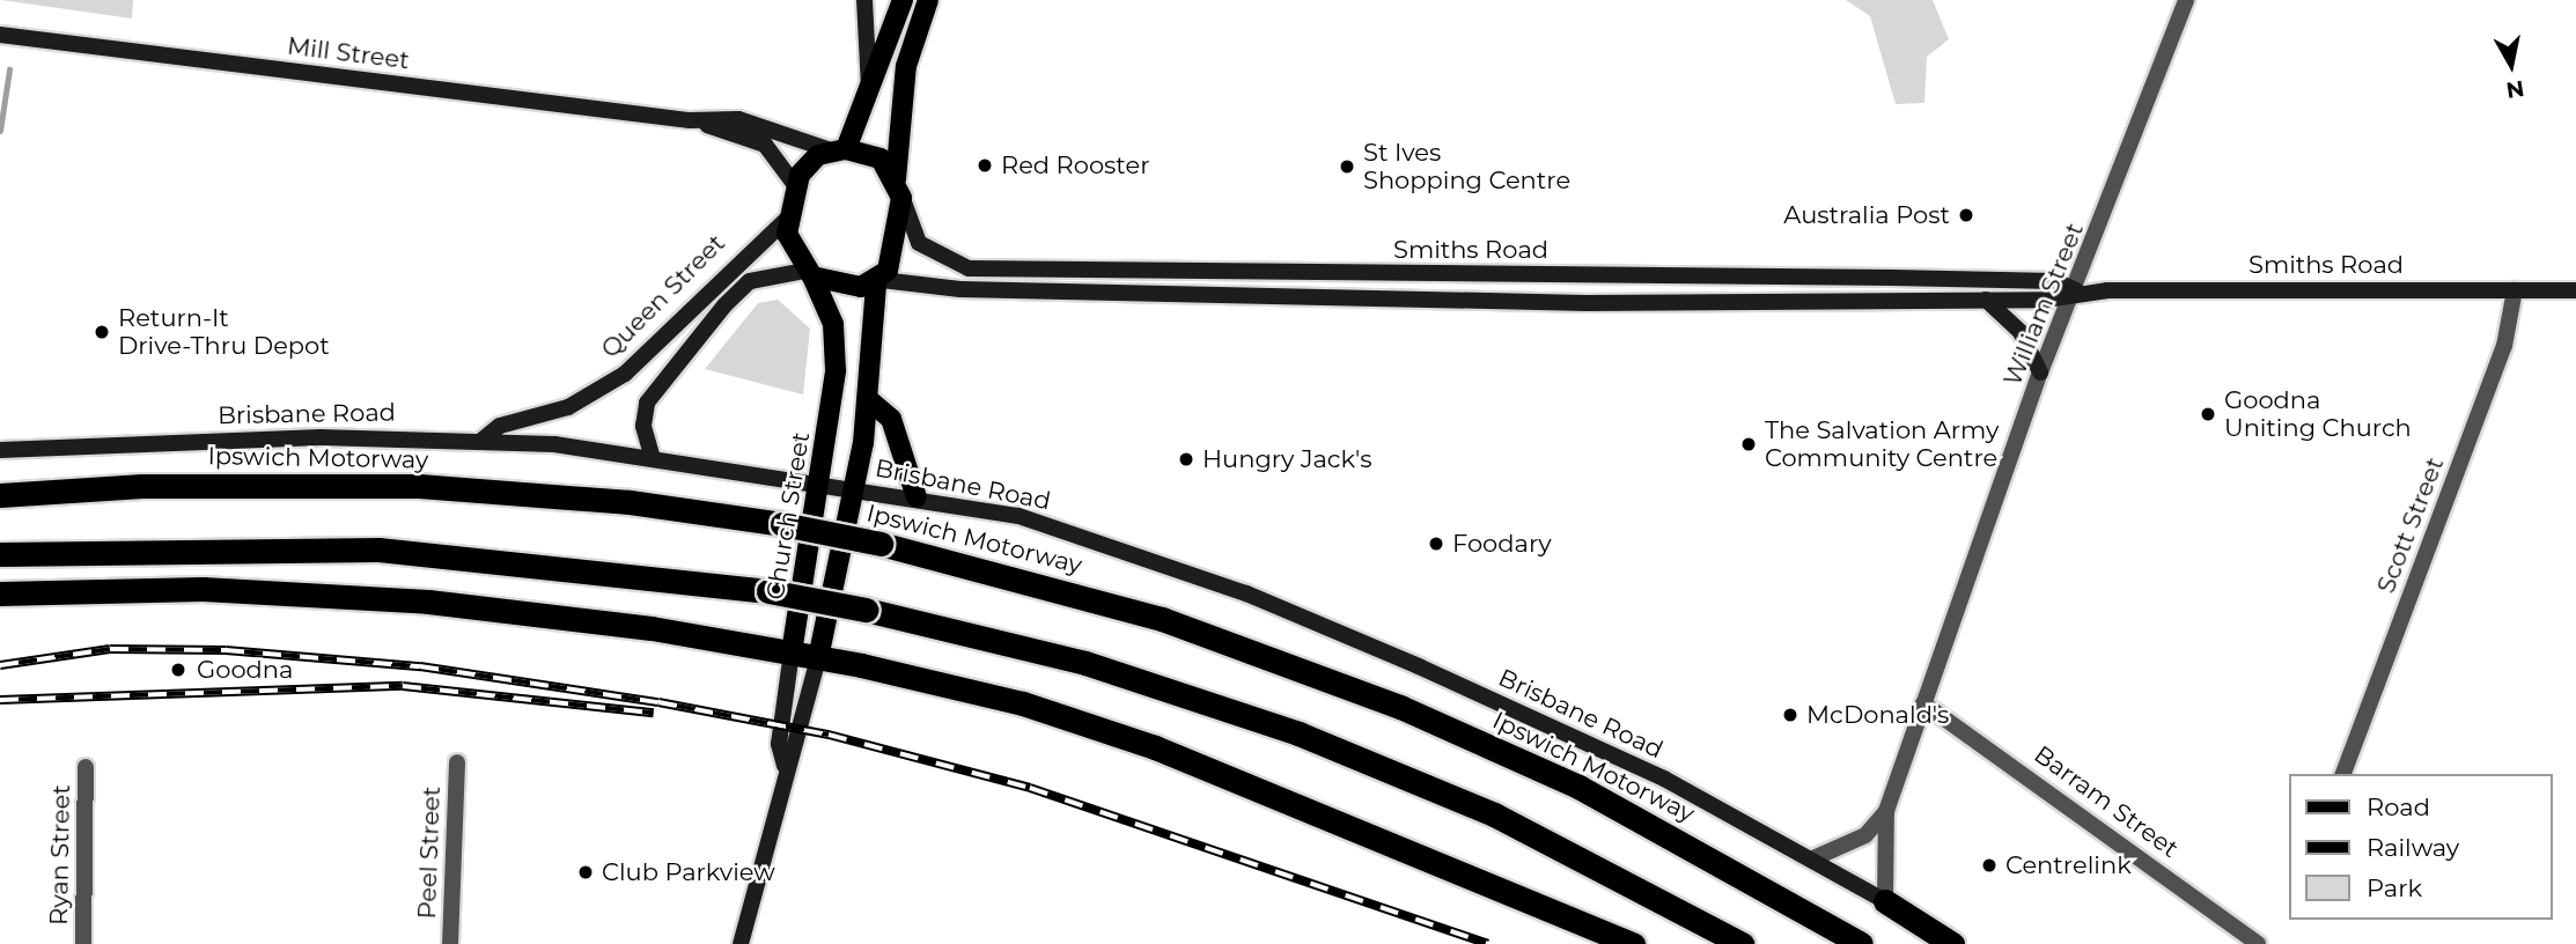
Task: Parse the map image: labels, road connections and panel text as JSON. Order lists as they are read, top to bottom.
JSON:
{
  "streets": {
    "highway": ["Ipswich Motorway"],
    "main road": ["Church Street"],
    "street": [
      "Mill Street",
      "Smiths Road",
      "Queen Street",
      "William Street",
      "Brisbane Road",
      "Scott Street",
      "Barram Street",
      "Peel Street",
      "Ryan Street"
    ]
  },
  "crossings": [
    ["Mill Street", "Smiths Road"],
    ["Mill Street", "Queen Street"],
    ["Mill Street", "Church Street"],
    ["Smiths Road", "Queen Street"],
    ["Smiths Road", "William Street"],
    ["Smiths Road", "Church Street"],
    ["Smiths Road", "Scott Street"],
    ["Queen Street", "Brisbane Road"],
    ["Queen Street", "Church Street"],
    ["William Street", "Brisbane Road"],
    ["William Street", "Barram Street"],
    ["Brisbane Road", "Church Street"]
  ],
  "places": [
    "Red Rooster",
    "St Ives Shopping Centre",
    "Australia Post",
    "Return-It Drive-Thru Depot",
    "Goodna Uniting Church",
    "The Salvation Army Community Centre",
    "Hungry Jack's",
    "Foodary",
    "Goodna",
    "McDonald's",
    "Centrelink",
    "Club Parkview"
  ],
  "legend": ["Road", "Railway", "Park"],
  "north": "bottom"
}
